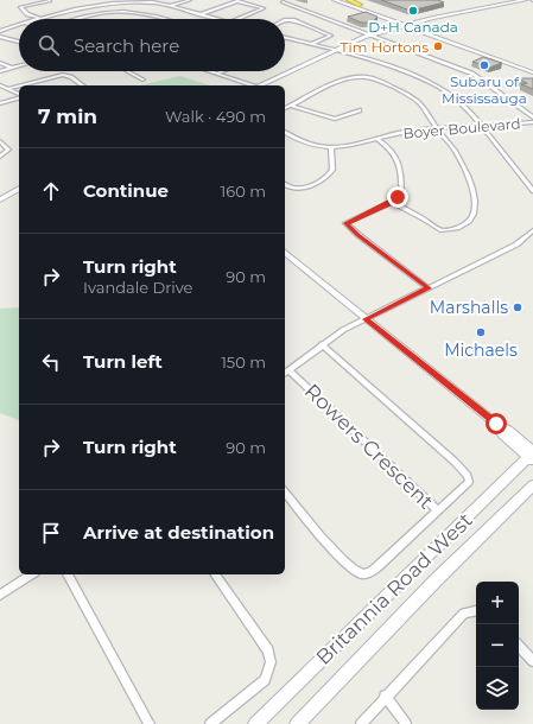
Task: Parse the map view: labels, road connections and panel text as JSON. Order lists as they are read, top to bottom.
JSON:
{
  "streets": {
    "main road": ["Britannia Road West"],
    "street": ["Boyer Boulevard", "Rowers Crescent"]
  },
  "places": [
    "D+H Canada",
    "Tim Hortons",
    "Subaru of Mississauga",
    "Marshalls",
    "Michaels"
  ],
  "page": {
    "search": "Search here",
    "heading": ["7 min", "Walk · 490 m"],
    "list": [
      ["Continue", "160 m"],
      ["Turn right", "Ivandale Drive", "90 m"],
      ["Turn left", "150 m"],
      ["Turn right", "90 m"],
      "Arrive at destination"
    ],
    "map_buttons": ["+", "−"]
  }
}
